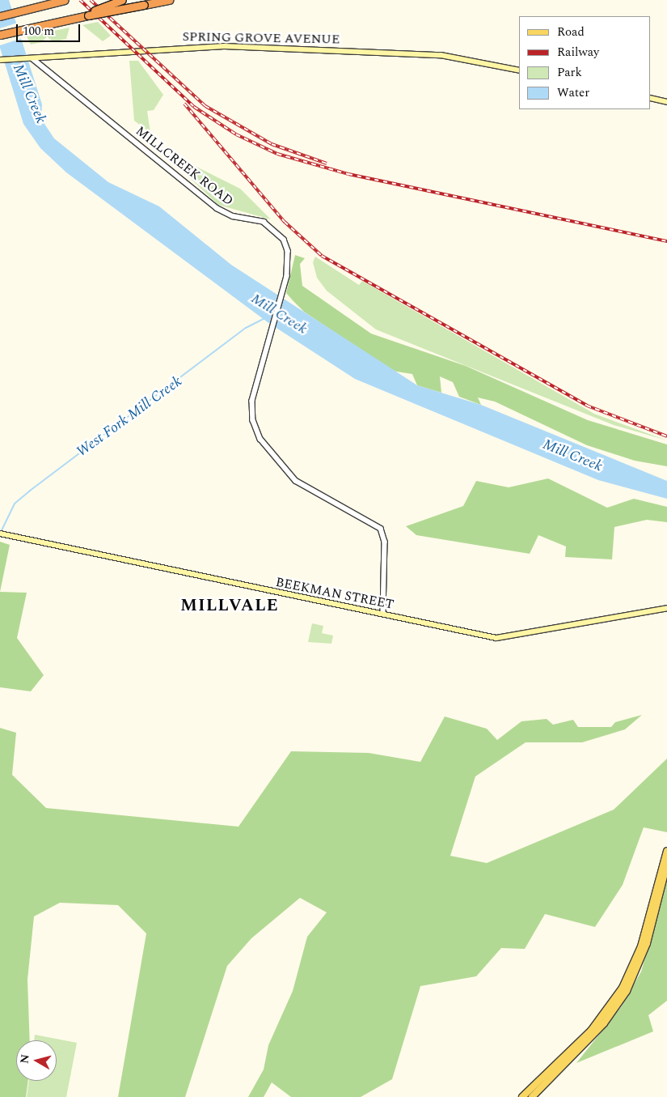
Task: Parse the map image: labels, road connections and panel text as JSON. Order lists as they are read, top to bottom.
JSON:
{
  "streets": {
    "main road": ["SPRING GROVE AVENUE", "BEEKMAN STREET"],
    "street": ["MILLCREEK ROAD"]
  },
  "crossings": [
    ["SPRING GROVE AVENUE", "MILLCREEK ROAD"],
    ["MILLCREEK ROAD", "BEEKMAN STREET"]
  ],
  "districts": ["MILLVALE"],
  "water": ["Mill Creek", "West Fork Mill Creek"],
  "legend": [
    "Road",
    "Railway",
    "Park",
    "Water"
  ],
  "scale_bar": "100 m",
  "north": "left"
}
